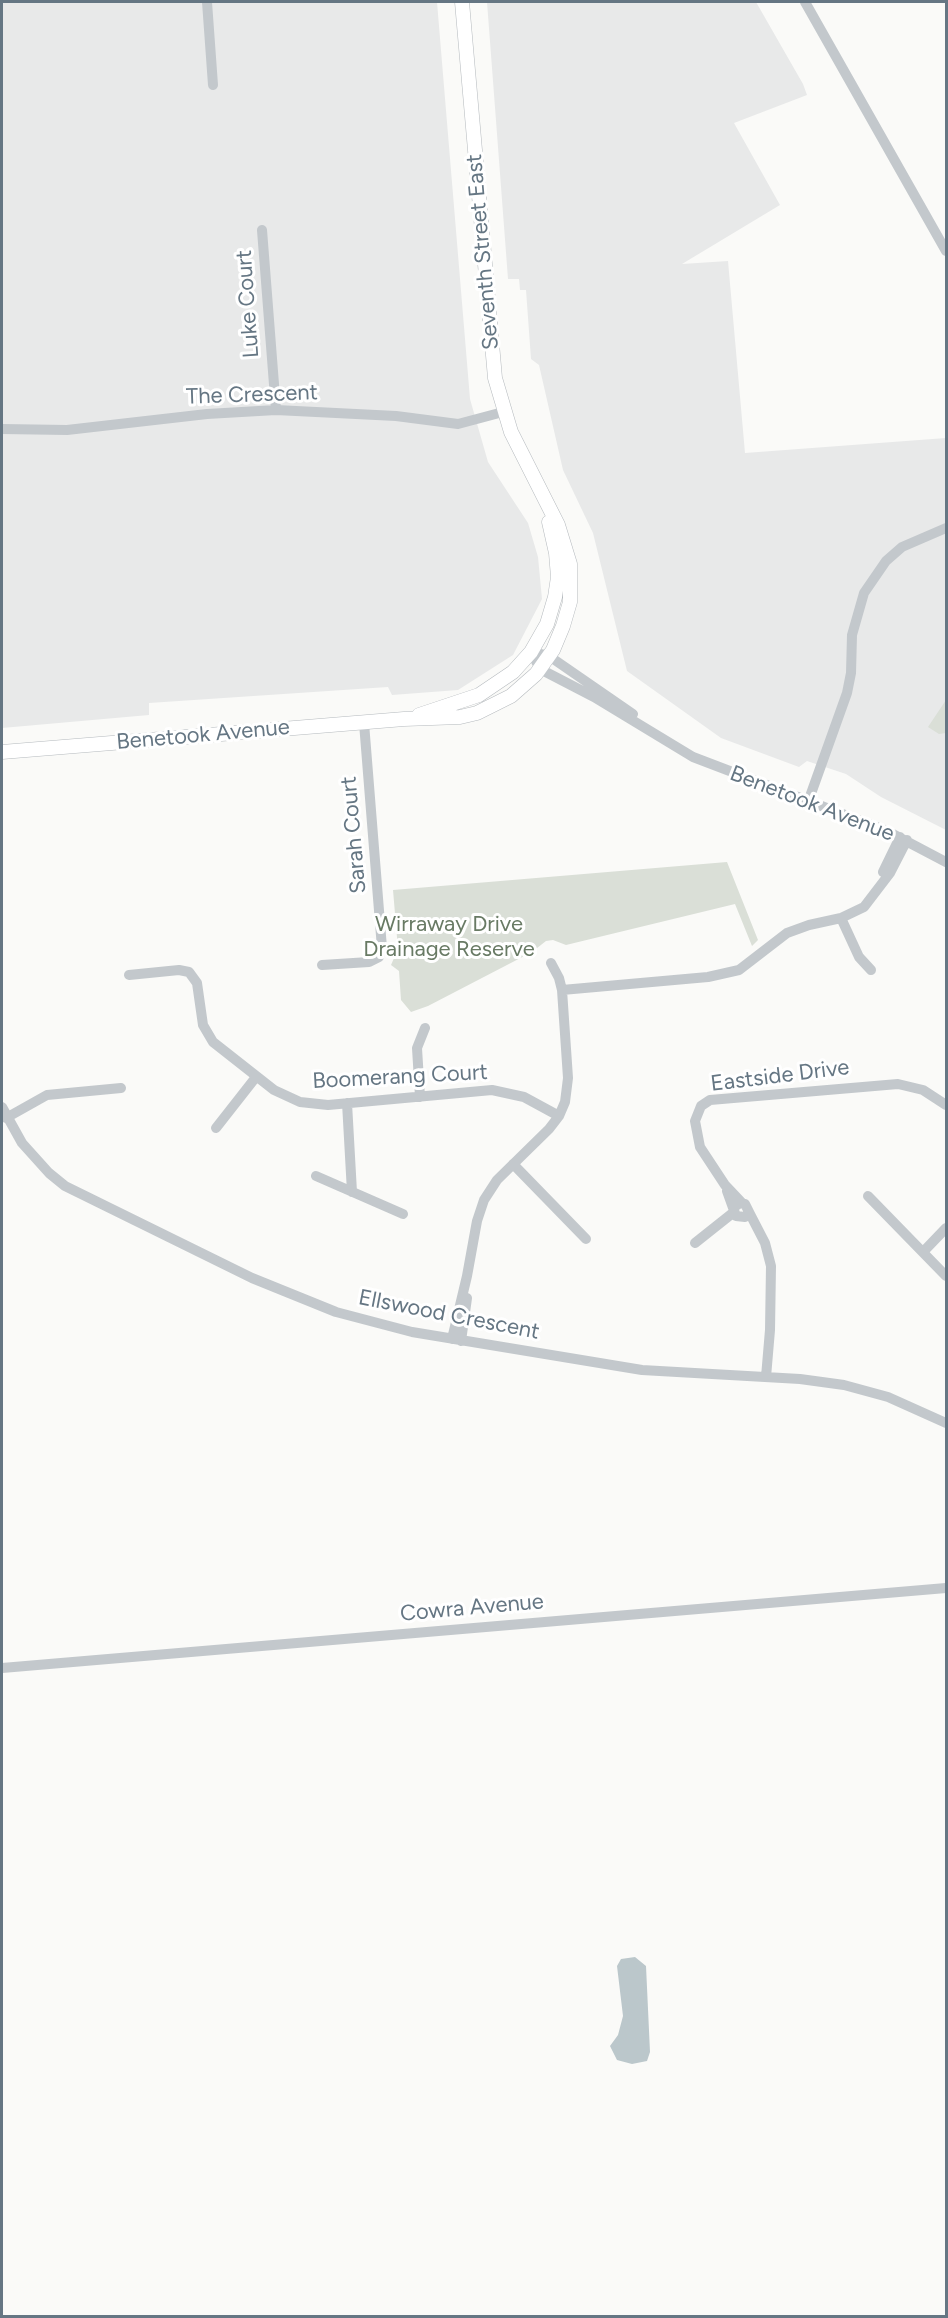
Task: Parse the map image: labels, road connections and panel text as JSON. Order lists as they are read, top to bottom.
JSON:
{
  "streets": {
    "main road": ["Seventh Street East", "Benetook Avenue"],
    "street": [
      "Luke Court",
      "The Crescent",
      "Sarah Court",
      "Eastside Drive",
      "Boomerang Court",
      "Ellswood Crescent",
      "Cowra Avenue"
    ]
  },
  "crossings": [
    ["Seventh Street East", "The Crescent"],
    ["Seventh Street East", "Benetook Avenue"],
    ["Luke Court", "The Crescent"],
    ["Benetook Avenue", "Sarah Court"],
    ["Eastside Drive", "Ellswood Crescent"]
  ],
  "parks": ["Wirraway Drive Drainage Reserve"]
}
